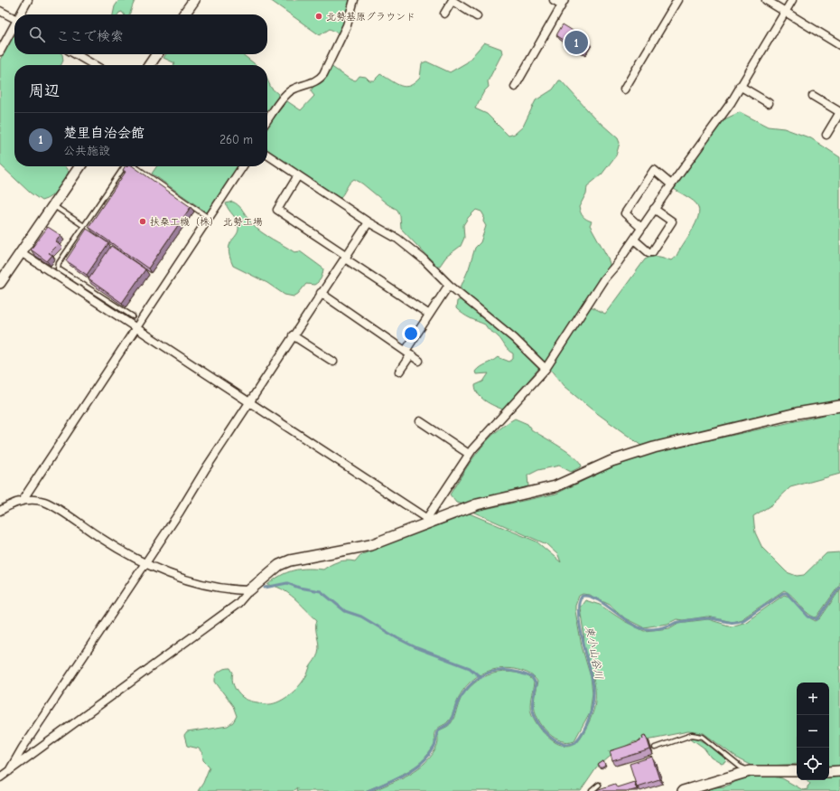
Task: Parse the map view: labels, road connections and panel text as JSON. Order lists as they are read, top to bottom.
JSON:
{
  "water": ["東小山谷川"],
  "places": ["北勢基原グラウンド", "扶桑工機（株） 北勢工場"],
  "page": {
    "search": "ここで検索",
    "pins": "1",
    "heading": "周辺",
    "list": [
      {
        "mark": "1",
        "name": "楚里自治会館",
        "note": "公共施設",
        "value": "260 m"
      }
    ],
    "map_buttons": ["+", "−"]
  }
}
